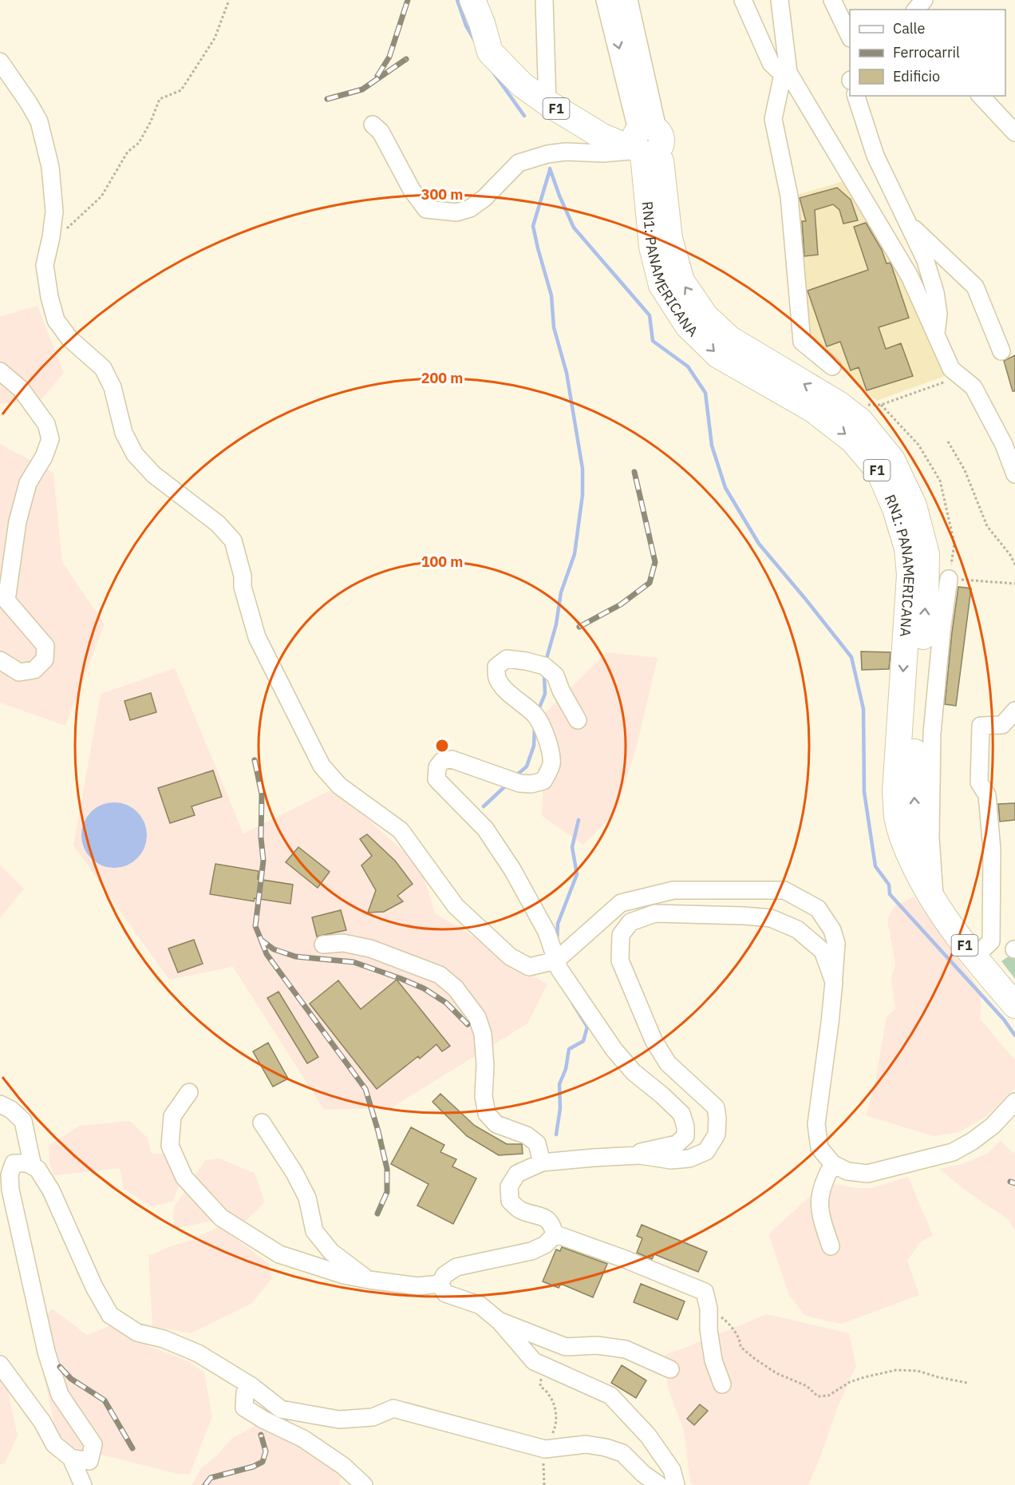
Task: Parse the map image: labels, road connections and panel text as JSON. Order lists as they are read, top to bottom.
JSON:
{
  "streets": {
    "highway": ["F1", "RN1: PANAMERICANA"]
  },
  "crossings": [
    ["F1", "RN1: PANAMERICANA"]
  ],
  "legend": ["Calle", "Ferrocarril", "Edificio"],
  "rings": ["300 m", "200 m", "100 m"]
}
